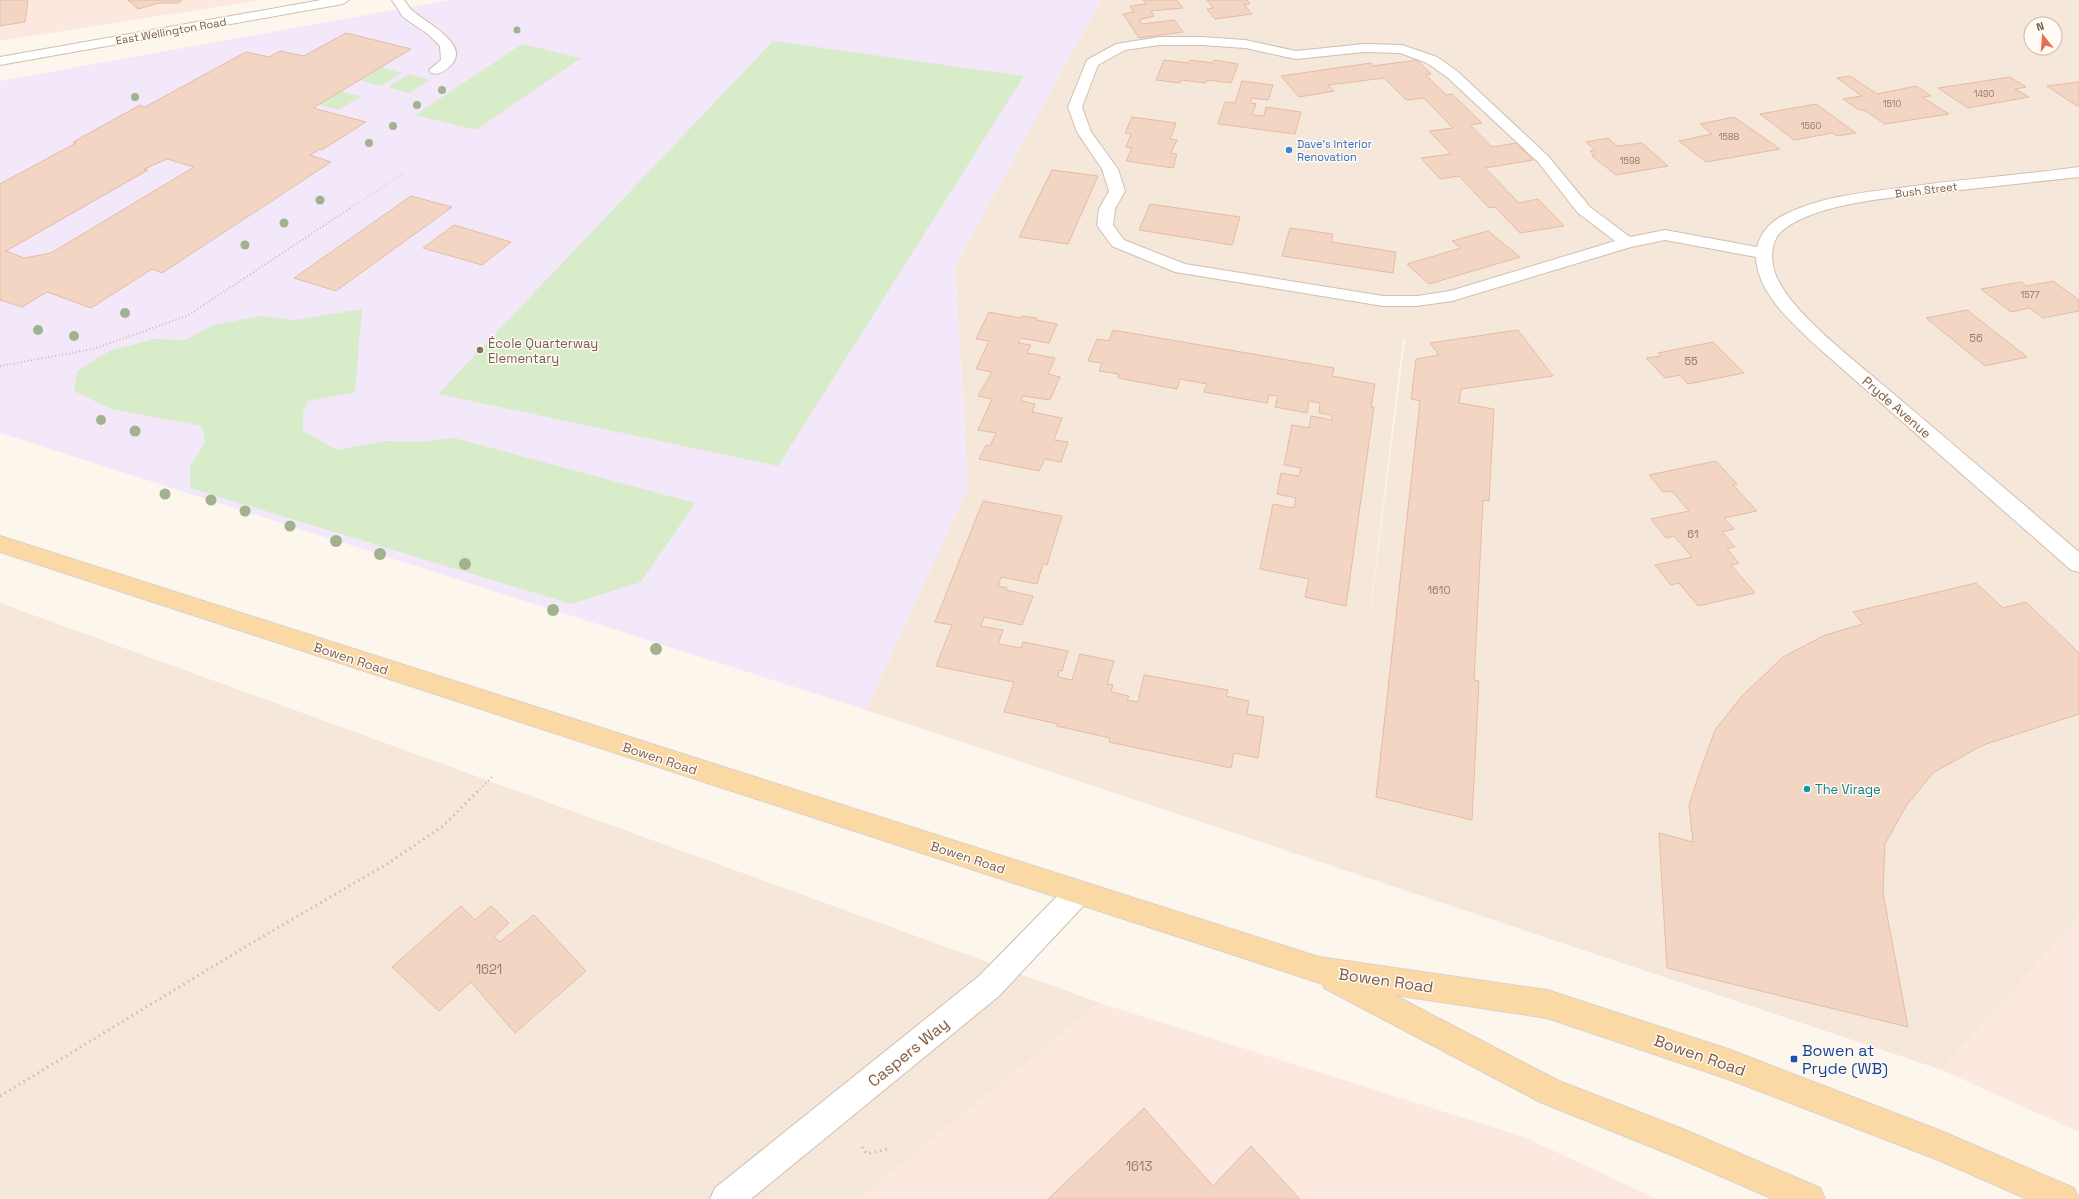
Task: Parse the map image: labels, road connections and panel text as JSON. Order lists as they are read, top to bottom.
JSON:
{
  "streets": {
    "main road": ["Bowen Road"],
    "street": [
      "East Wellington Road",
      "Bush Street",
      "Pryde Avenue",
      "Caspers Way"
    ]
  },
  "crossings": [
    ["Bush Street", "Pryde Avenue"],
    ["Bowen Road", "Caspers Way"]
  ],
  "places": {
    "other": ["Dave's Interior Renovation", "École Quarterway Elementary", "The Virage"],
    "transit": ["Bowen at Pryde (WB)"]
  },
  "house_numbers": [
    "1490",
    "1510",
    "1560",
    "1588",
    "1598",
    "1577",
    "56",
    "55",
    "61",
    "1610",
    "1621",
    "1613"
  ],
  "north": "top"
}
